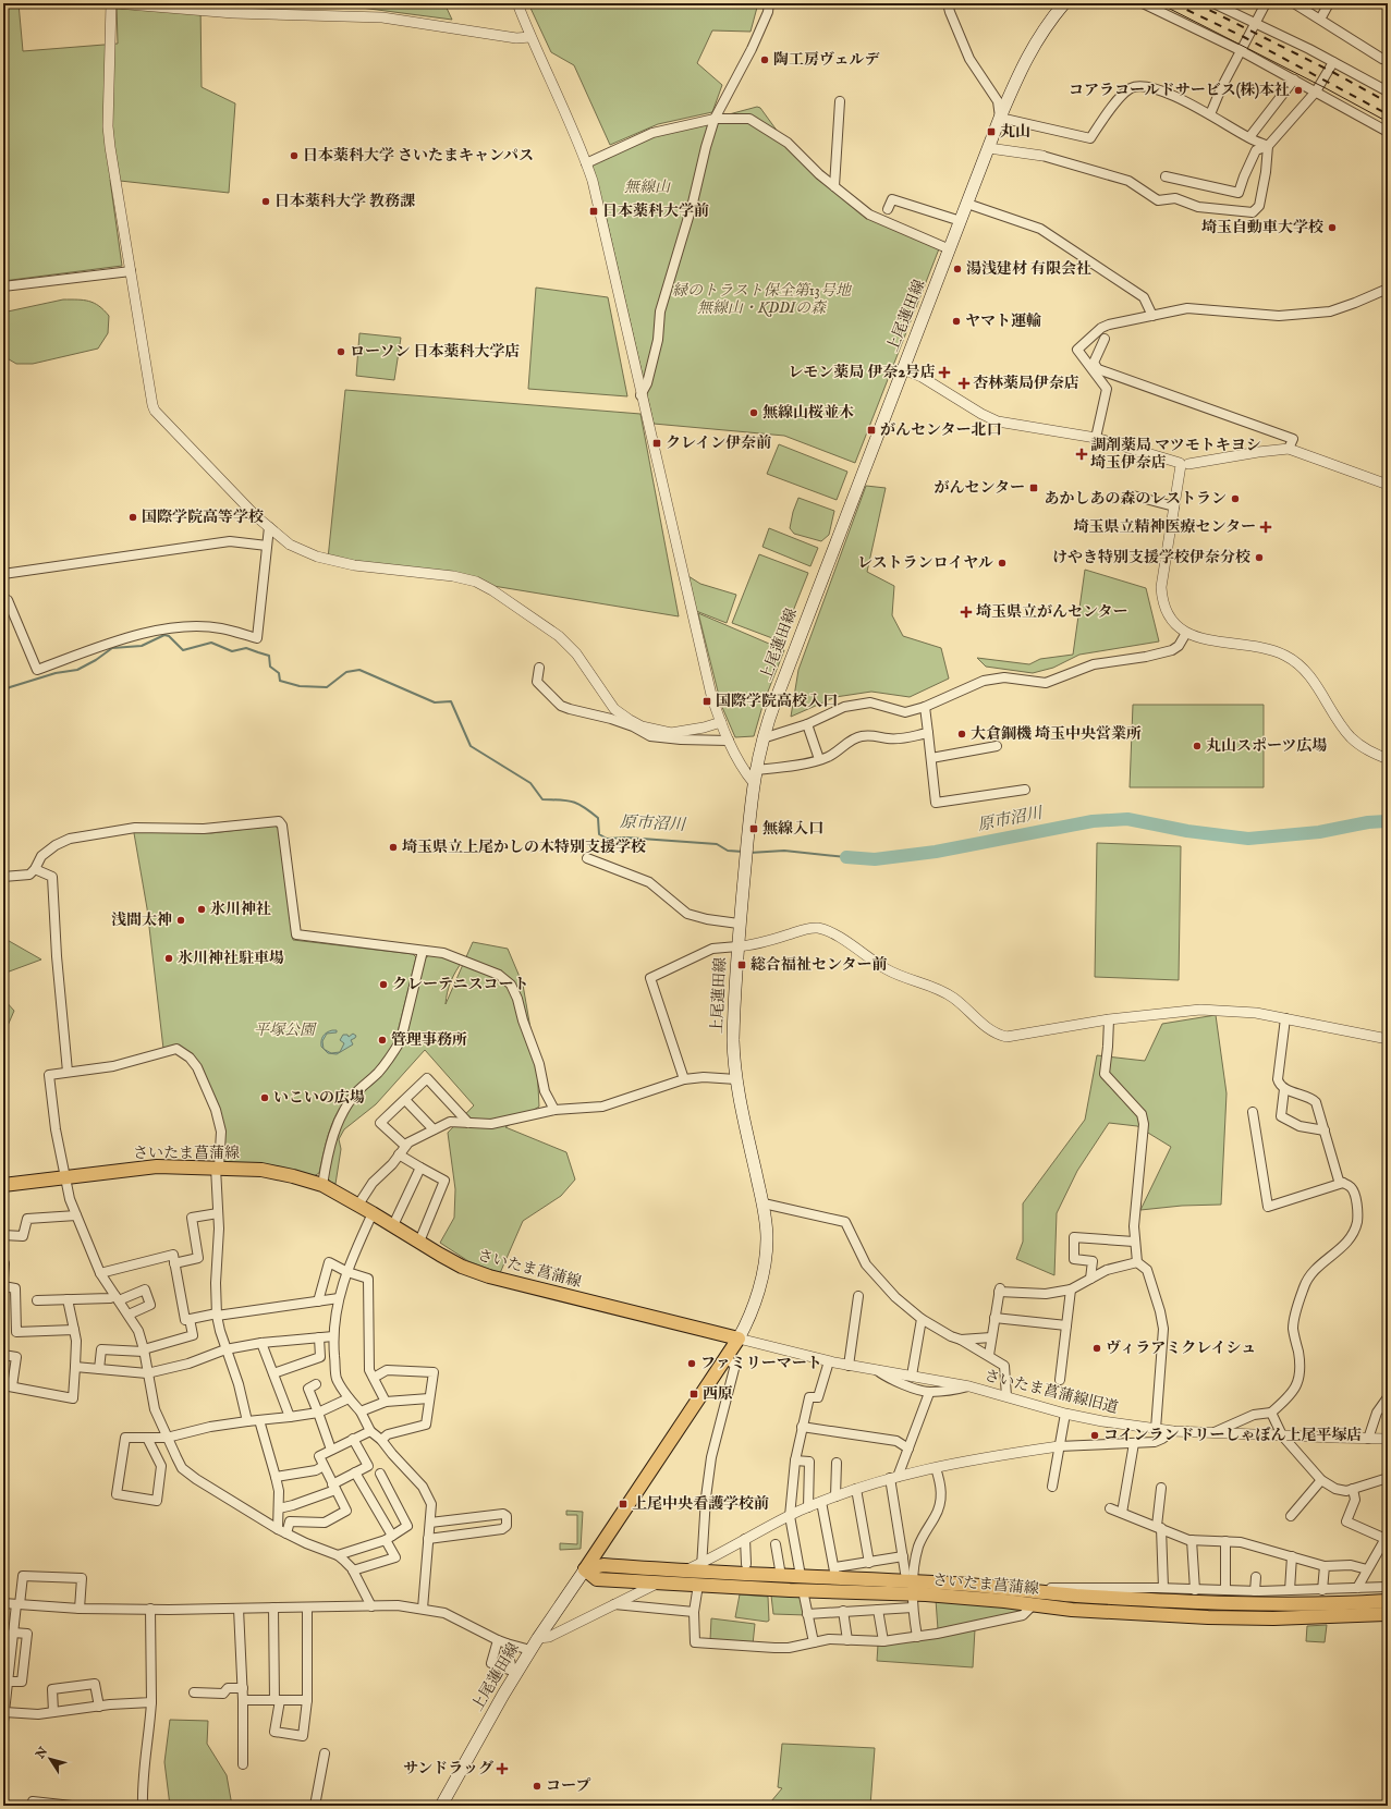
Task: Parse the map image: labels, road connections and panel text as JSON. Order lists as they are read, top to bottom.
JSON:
{
  "streets": {
    "main road": ["上尾蓮田線", "さいたま菖蒲線"],
    "street": ["さいたま菖蒲線旧道"]
  },
  "crossings": [
    ["上尾蓮田線", "さいたま菖蒲線"],
    ["上尾蓮田線", "さいたま菖蒲線旧道"],
    ["さいたま菖蒲線", "さいたま菖蒲線旧道"]
  ],
  "water": ["原市沼川"],
  "parks": ["無線山", "緑のトラスト保全第13号地 無線山・KDDIの森", "平塚公園"],
  "places": {
    "other": [
      "陶工房ヴェルデ",
      "コアラコールドサービス(株)本社",
      "日本薬科大学 さいたまキャンパス",
      "日本薬科大学 教務課",
      "埼玉自動車大学校",
      "湯浅建材 有限会社",
      "ヤマト運輸",
      "ローソン 日本薬科大学店",
      "無線山桜並木",
      "あかしあの森のレストラン",
      "国際学院高等学校",
      "けやき特別支援学校伊奈分校",
      "レストランロイヤル",
      "大倉鋼機 埼玉中央営業所",
      "丸山スポーツ広場",
      "埼玉県立上尾かしの木特別支援学校",
      "氷川神社",
      "浅間太神",
      "氷川神社駐車場",
      "クレーテニスコート",
      "管理事務所",
      "いこいの広場",
      "ヴィラアミクレイシュ",
      "ファミリーマート",
      "コインランドリーしゃぼん上尾平塚店",
      "コープ"
    ],
    "transit": [
      "丸山",
      "日本薬科大学前",
      "がんセンター北口",
      "クレイン伊奈前",
      "がんセンター",
      "国際学院高校入口",
      "無線入口",
      "総合福祉センター前",
      "西原",
      "上尾中央看護学校前"
    ],
    "health": [
      "レモン薬局 伊奈2号店",
      "杏林薬局伊奈店",
      "調剤薬局 マツモトキヨシ 埼玉伊奈店",
      "埼玉県立精神医療センター",
      "埼玉県立がんセンター",
      "サンドラッグ"
    ]
  },
  "north": "top left"
}
